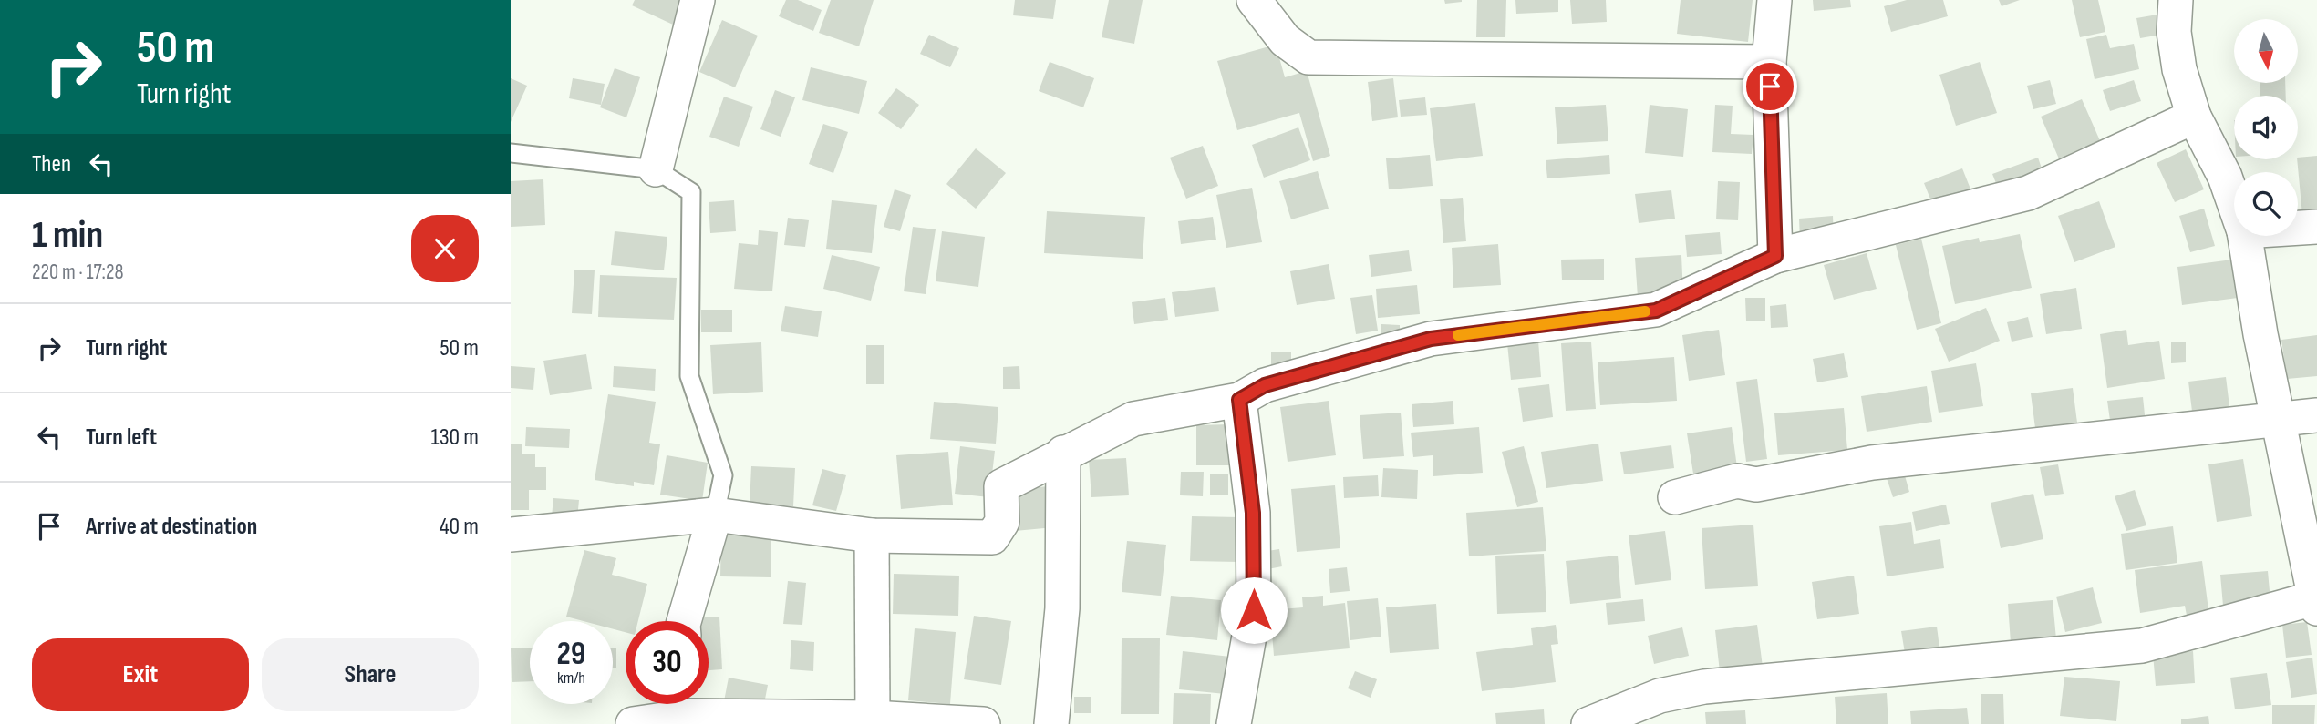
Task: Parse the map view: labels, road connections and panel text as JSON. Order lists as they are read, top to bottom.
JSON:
{
  "north": "bottom",
  "page": {
    "turn": ["50 m", "Turn right"],
    "then": "Then",
    "heading": ["1 min", "220 m · 17:28"],
    "list": [
      {
        "name": "Turn right",
        "value": "50 m"
      },
      {
        "name": "Turn left",
        "value": "130 m"
      },
      {
        "name": "Arrive at destination",
        "value": "40 m"
      }
    ],
    "speed": "29 km/h",
    "limit": "30",
    "buttons": ["Exit", "Share"]
  }
}
